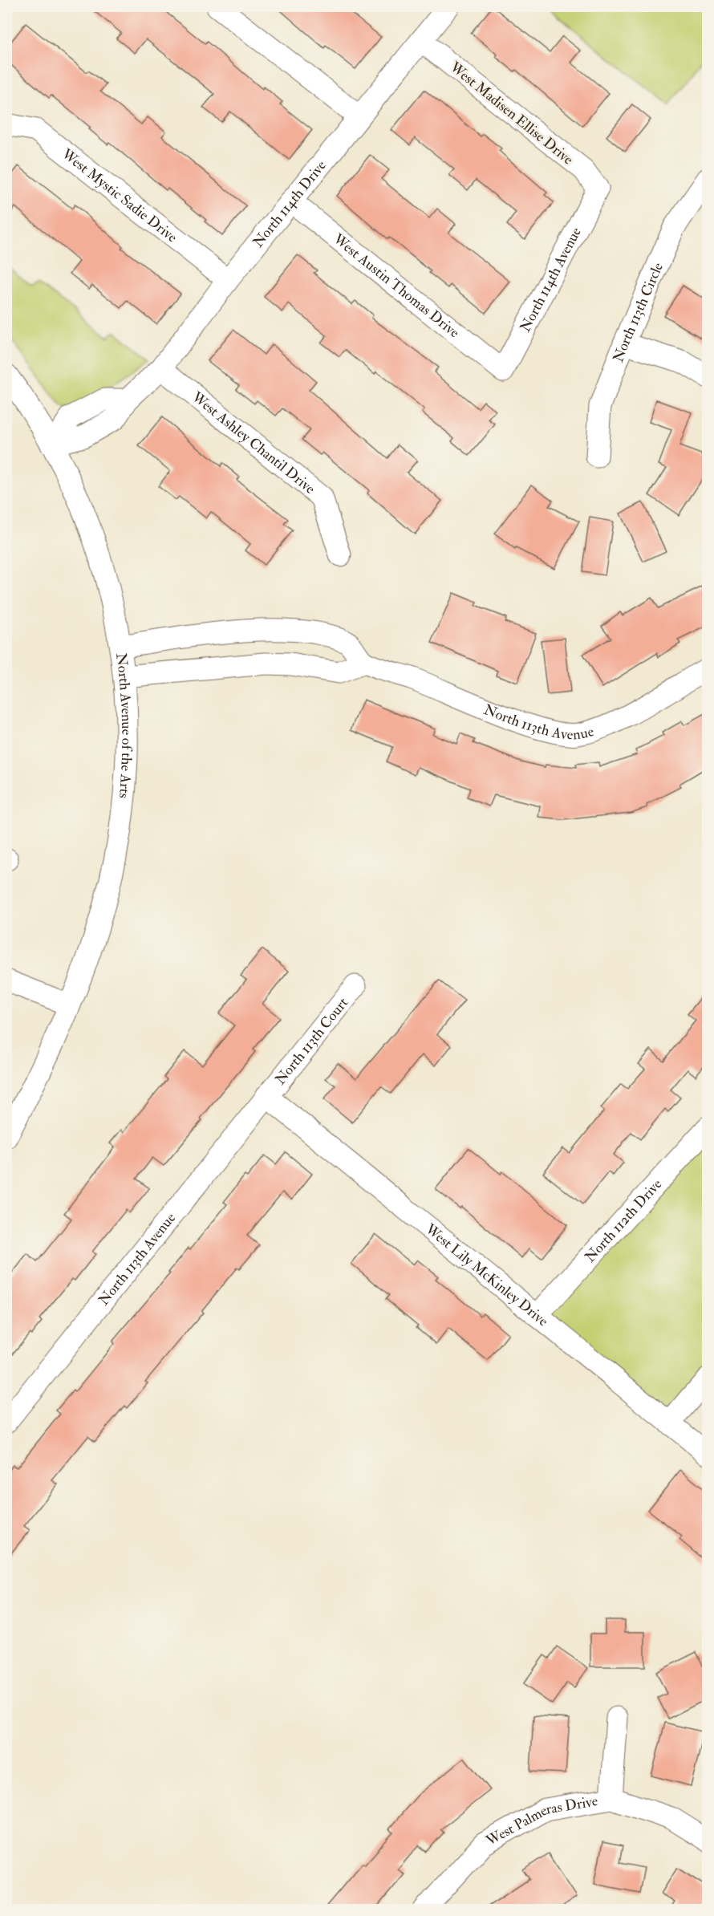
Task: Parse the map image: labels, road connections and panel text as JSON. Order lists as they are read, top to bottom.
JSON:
{
  "streets": {
    "street": [
      "West Madisen Ellise Drive",
      "West Mystic Sadie Drive",
      "North 114th Drive",
      "North 114th Avenue",
      "West Austin Thomas Drive",
      "North 113th Circle",
      "West Ashley Chantil Drive",
      "North 113th Avenue",
      "North Avenue of the Arts",
      "North 113th Court",
      "North 112th Drive",
      "West Lily McKinley Drive",
      "West Palmeras Drive"
    ]
  },
  "crossings": [
    ["West Madisen Ellise Drive", "North 114th Drive"],
    ["West Madisen Ellise Drive", "North 114th Avenue"],
    ["West Mystic Sadie Drive", "North 114th Drive"],
    ["North 114th Drive", "West Austin Thomas Drive"],
    ["North 114th Drive", "West Ashley Chantil Drive"],
    ["North 114th Drive", "North Avenue of the Arts"],
    ["North 114th Avenue", "West Austin Thomas Drive"],
    ["North 113th Avenue", "North 113th Court"],
    ["North 113th Avenue", "West Lily McKinley Drive"],
    ["North 113th Court", "West Lily McKinley Drive"],
    ["North 112th Drive", "West Lily McKinley Drive"]
  ]
}
